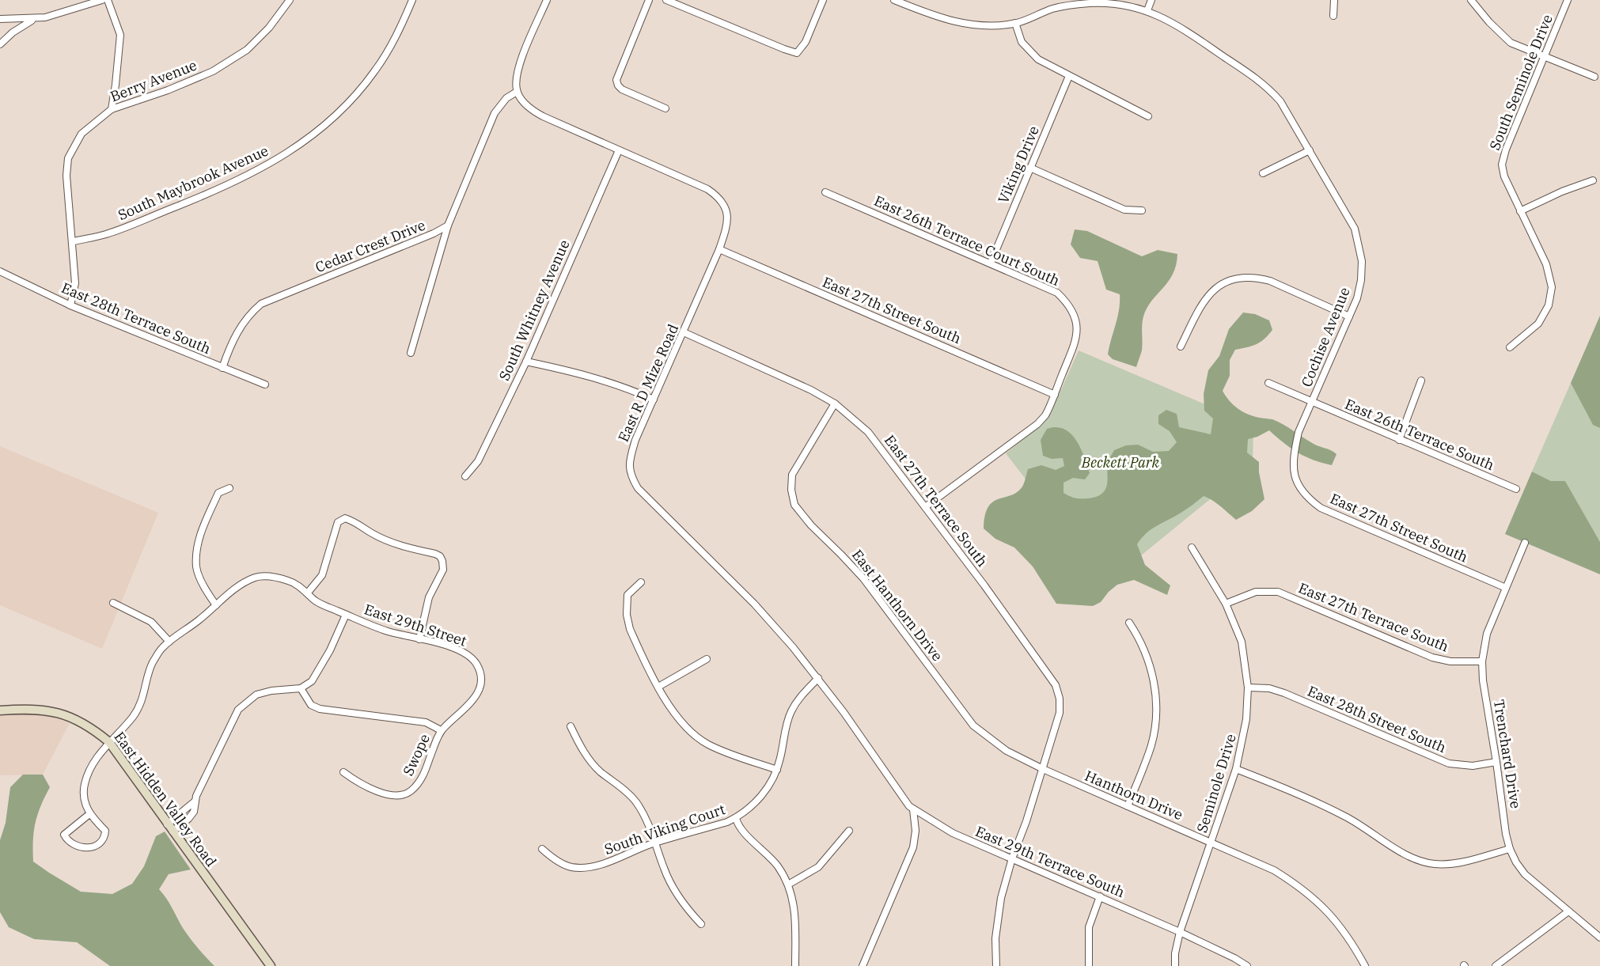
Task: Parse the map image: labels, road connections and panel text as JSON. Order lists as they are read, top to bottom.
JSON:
{
  "streets": {
    "main road": ["East Hidden Valley Road"],
    "street": [
      "Berry Avenue",
      "South Seminole Drive",
      "Viking Drive",
      "South Maybrook Avenue",
      "East 26th Terrace Court South",
      "Cedar Crest Drive",
      "South Whitney Avenue",
      "East 27th Street South",
      "East 28th Terrace South",
      "Cochise Avenue",
      "East R D Mize Road",
      "East 26th Terrace South",
      "East 27th Terrace South",
      "East Hanthorn Drive",
      "East 29th Street",
      "East 28th Street South",
      "Trenchard Drive",
      "Swope",
      "Seminole Drive",
      "Hanthorn Drive",
      "South Viking Court",
      "East 29th Terrace South"
    ]
  },
  "crossings": [
    ["Berry Avenue", "South Maybrook Avenue"],
    ["Berry Avenue", "East 28th Terrace South"],
    ["Viking Drive", "East 26th Terrace Court South"],
    ["East 26th Terrace Court South", "East 27th Street South"],
    ["East 26th Terrace Court South", "East 27th Terrace South"],
    ["Cedar Crest Drive", "East 28th Terrace South"],
    ["South Whitney Avenue", "East R D Mize Road"],
    ["East 27th Street South", "Cochise Avenue"],
    ["East 27th Street South", "East R D Mize Road"],
    ["East 27th Street South", "Trenchard Drive"],
    ["Cochise Avenue", "East 26th Terrace South"],
    ["East R D Mize Road", "East 27th Terrace South"],
    ["East R D Mize Road", "South Viking Court"],
    ["East R D Mize Road", "East 29th Terrace South"],
    ["East 27th Terrace South", "East Hanthorn Drive"],
    ["East 27th Terrace South", "Trenchard Drive"],
    ["East 27th Terrace South", "Seminole Drive"],
    ["East 27th Terrace South", "Hanthorn Drive"],
    ["East 27th Terrace South", "East 29th Terrace South"],
    ["East Hanthorn Drive", "Hanthorn Drive"],
    ["East 29th Street", "Swope"],
    ["East 28th Street South", "Trenchard Drive"],
    ["East 28th Street South", "Seminole Drive"],
    ["Seminole Drive", "Hanthorn Drive"],
    ["Seminole Drive", "East 29th Terrace South"]
  ],
  "parks": ["Beckett Park"]
}
